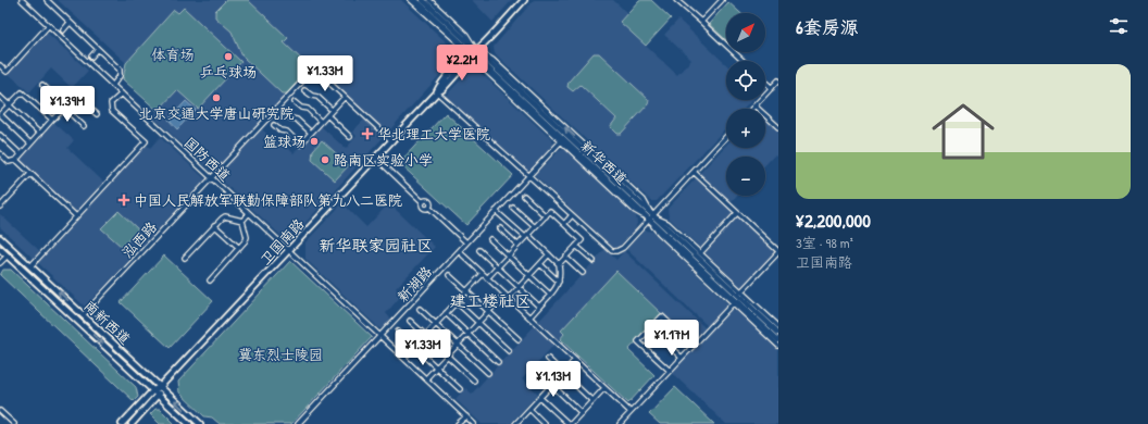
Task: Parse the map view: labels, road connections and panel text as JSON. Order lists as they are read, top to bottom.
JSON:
{
  "streets": {
    "main road": ["新华西道", "卫国南路", "南新西道"],
    "street": ["国防西道", "泓西路", "新湖路"]
  },
  "crossings": [
    ["国防西道", "泓西路"],
    ["国防西道", "卫国南路"],
    ["国防西道", "新湖路"],
    ["新华西道", "卫国南路"],
    ["新华西道", "新湖路"],
    ["泓西路", "南新西道"],
    ["卫国南路", "南新西道"]
  ],
  "districts": ["新华联家园社区", "建工楼社区"],
  "parks": ["体育场", "冀东烈士陵园"],
  "places": {
    "other": [
      "乒乓球场",
      "北京交通大学唐山研究院",
      "篮球场",
      "路南区实验小学"
    ],
    "health": ["华北理工大学医院", "中国人民解放军联勤保障部队第九八二医院"]
  },
  "north": "top right",
  "page": {
    "heading": "6套房源",
    "map_buttons": ["+", "−"],
    "price": [
      "¥2.2M",
      "¥1.33M",
      "¥1.39M",
      "¥1.17M",
      "¥1.33M",
      "¥1.13M"
    ],
    "list": [
      {
        "name": "¥2,200,000",
        "note": "3室 · 98 m² · 卫国南路"
      }
    ]
  }
}
